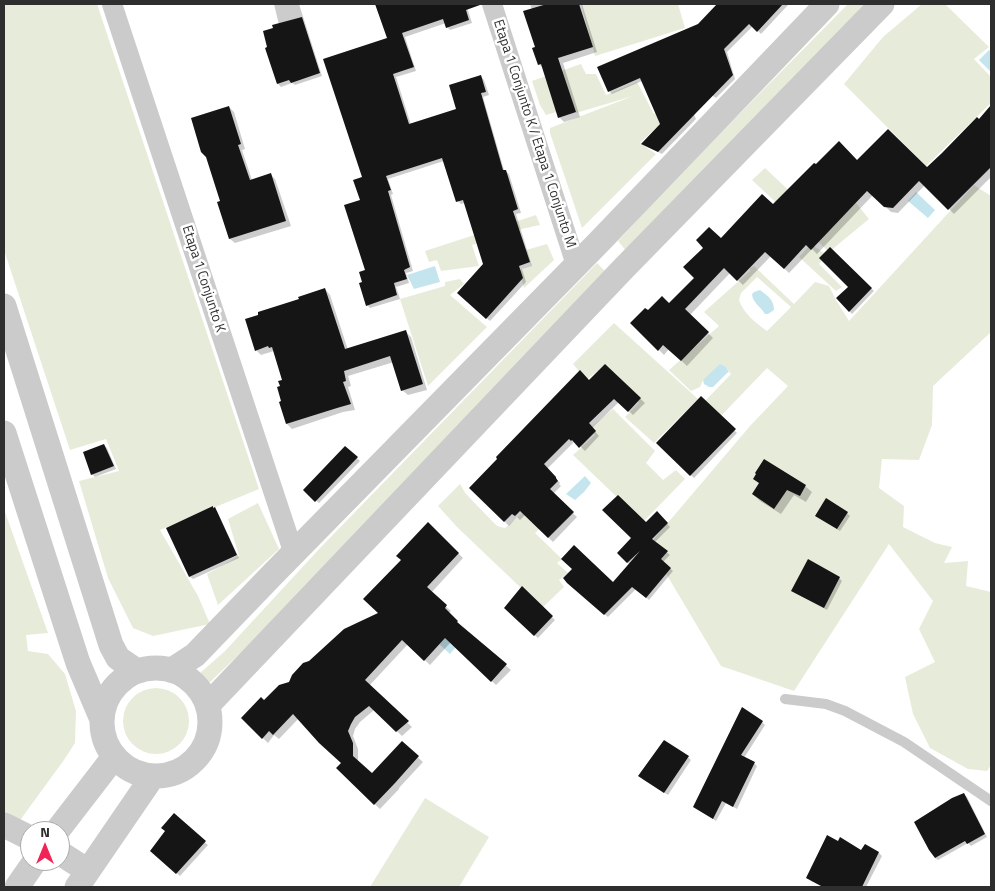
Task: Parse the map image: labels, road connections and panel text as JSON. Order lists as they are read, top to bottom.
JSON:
{
  "streets": {
    "street": ["Etapa 1 Conjunto K / Etapa 1 Conjunto M", "Etapa 1 Conjunto K"]
  },
  "north": "top"
}
